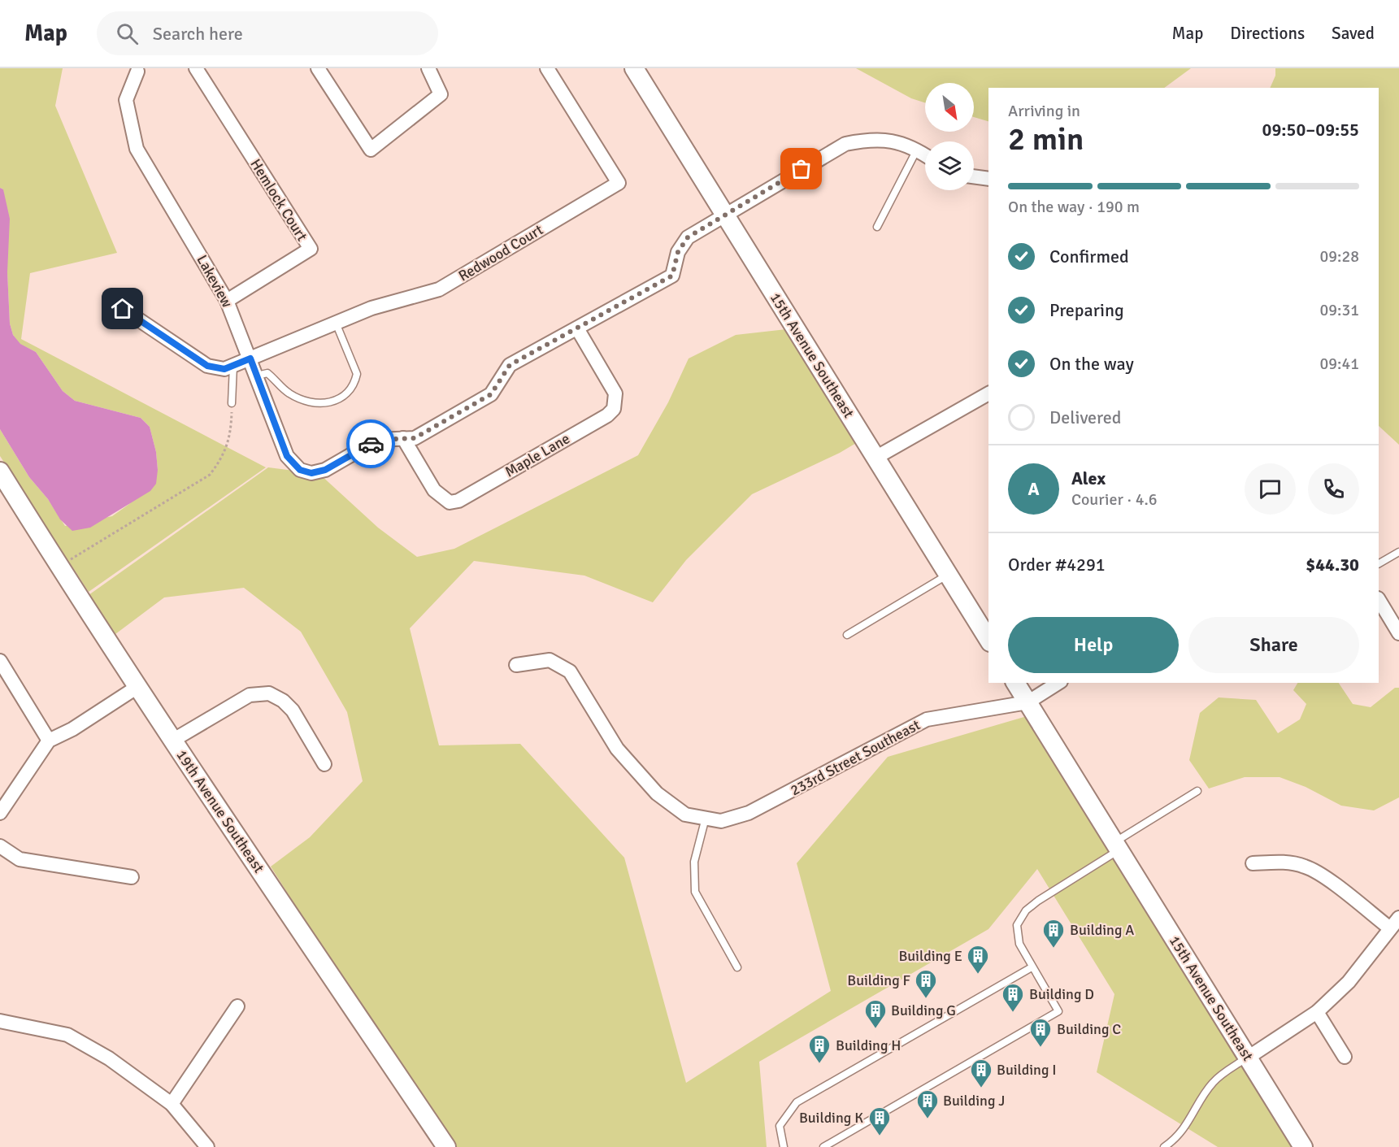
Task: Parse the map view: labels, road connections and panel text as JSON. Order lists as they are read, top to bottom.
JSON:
{
  "streets": {
    "street": [
      "Hemlock Court",
      "Redwood Court",
      "Lakeview",
      "15th Avenue Southeast",
      "Maple Lane",
      "233rd Street Southeast",
      "19th Avenue Southeast"
    ]
  },
  "crossings": [
    ["Hemlock Court", "Lakeview"],
    ["Redwood Court", "Lakeview"],
    ["Lakeview", "Maple Lane"],
    ["15th Avenue Southeast", "233rd Street Southeast"]
  ],
  "places": {
    "building": [
      "Building A",
      "Building E",
      "Building F",
      "Building D",
      "Building G",
      "Building C",
      "Building H",
      "Building I",
      "Building J",
      "Building K"
    ]
  },
  "north": "bottom right",
  "page": {
    "header": "Map",
    "search": "Search here",
    "nav": ["Map", "Directions", "Saved"],
    "heading": ["2 min", "Arriving in", "09:50–09:55"],
    "panel": [
      "Alex",
      "Courier · 4.6",
      "Order #4291",
      "$44.30"
    ],
    "bar": "On the way · 190 m",
    "list": [
      ["Confirmed", "09:28"],
      ["Preparing", "09:31"],
      ["On the way", "09:41"],
      "Delivered"
    ],
    "round": "A",
    "buttons": ["Help", "Share"]
  }
}
